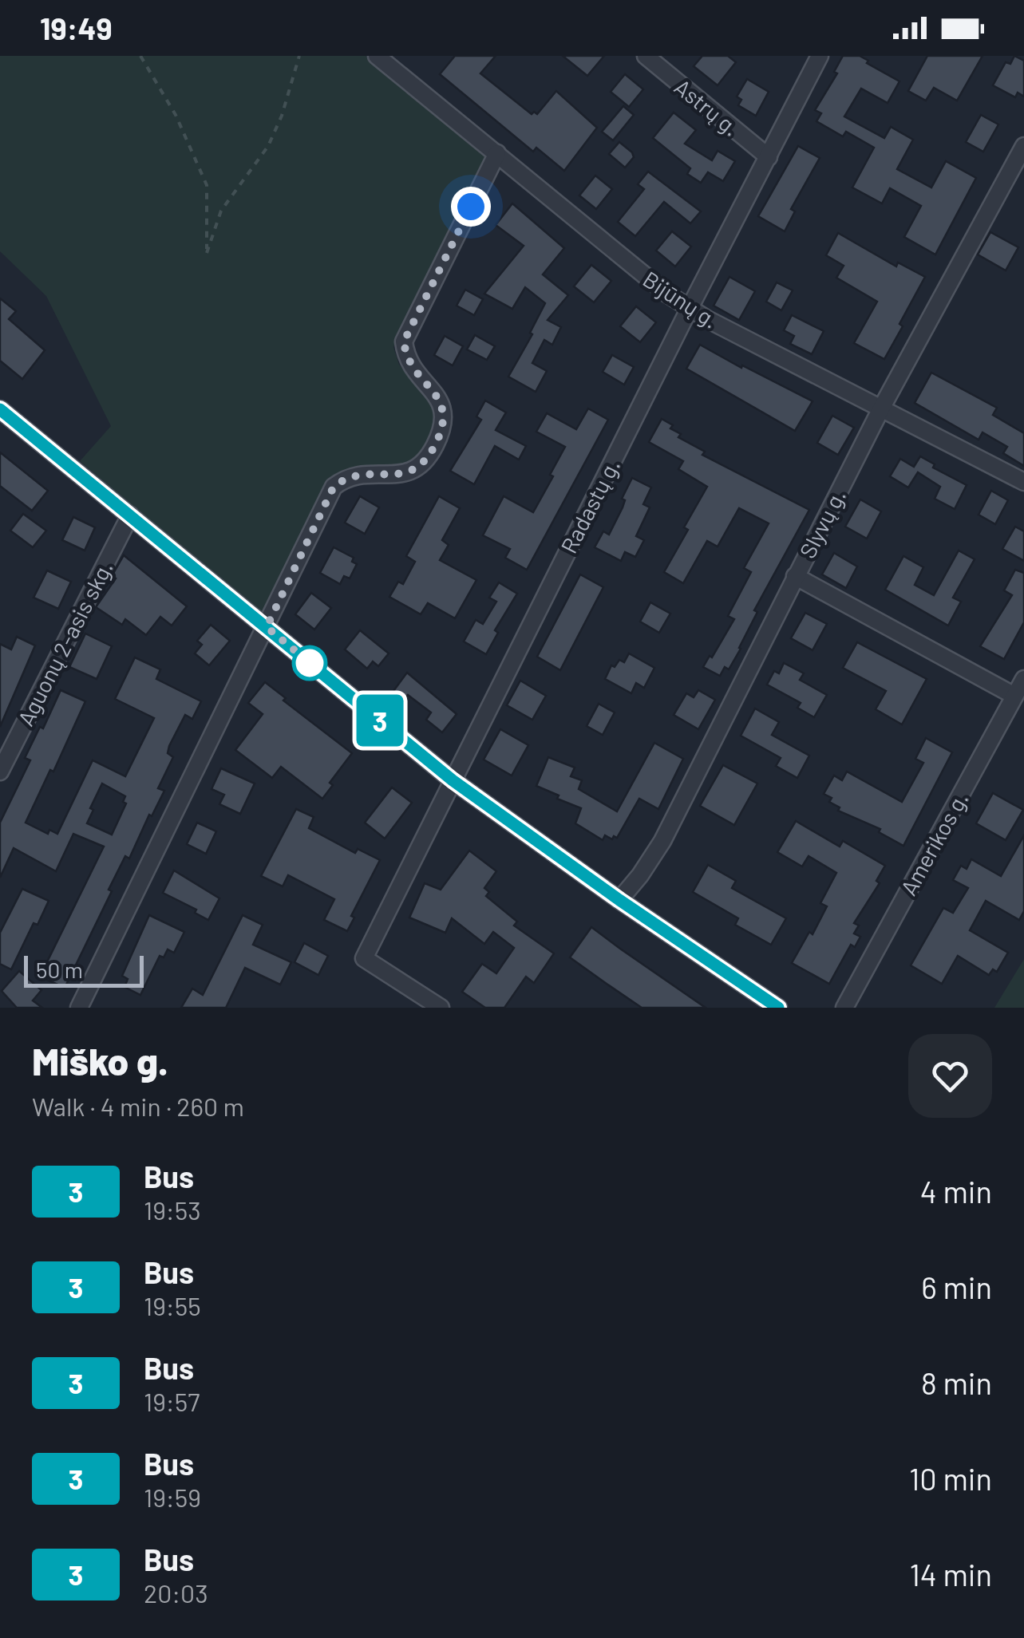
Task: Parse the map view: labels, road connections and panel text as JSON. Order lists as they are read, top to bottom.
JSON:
{
  "streets": {
    "street": [
      "Astrų g.",
      "Bijūnų g.",
      "Radastų g.",
      "Slyvų g.",
      "Aguonų 2-asis skg.",
      "Amerikos g."
    ]
  },
  "crossings": [
    ["Astrų g.", "Radastų g."],
    ["Bijūnų g.", "Radastų g."],
    ["Bijūnų g.", "Slyvų g."]
  ],
  "lines": ["bus line 3"],
  "scale_bar": "50 m",
  "page": {
    "status": "19:49",
    "on_map": "3",
    "scale": "50 m",
    "heading": ["Miško g.", "Walk · 4 min · 260 m"],
    "list": [
      {
        "mark": "3",
        "name": "Bus",
        "note": "19:53",
        "value": "4 min"
      },
      {
        "mark": "3",
        "name": "Bus",
        "note": "19:55",
        "value": "6 min"
      },
      {
        "mark": "3",
        "name": "Bus",
        "note": "19:57",
        "value": "8 min"
      },
      {
        "mark": "3",
        "name": "Bus",
        "note": "19:59",
        "value": "10 min"
      },
      {
        "mark": "3",
        "name": "Bus",
        "note": "20:03",
        "value": "14 min"
      }
    ]
  }
}
